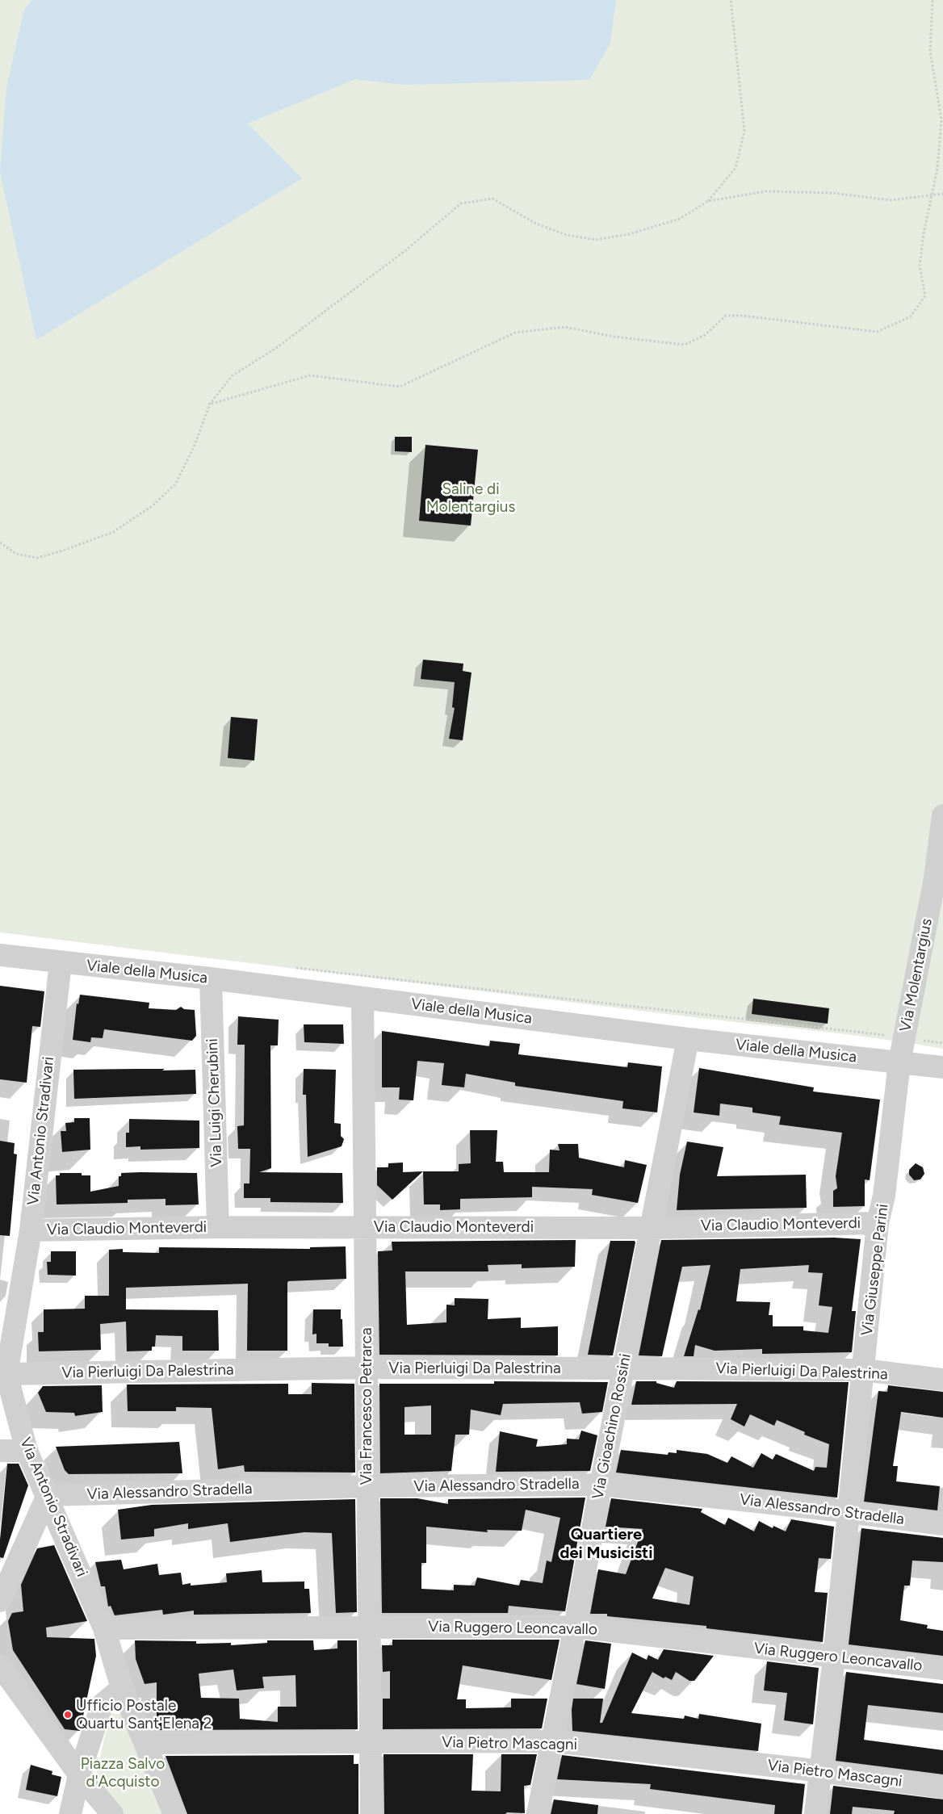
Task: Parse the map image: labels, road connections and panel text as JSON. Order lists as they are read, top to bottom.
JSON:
{
  "streets": {
    "street": [
      "Viale della Musica",
      "Via Molentargius",
      "Via Luigi Cherubini",
      "Via Antonio Stradivari",
      "Via Claudio Monteverdi",
      "Via Giuseppe Parini",
      "Via Pierluigi Da Palestrina",
      "Via Francesco Petrarca",
      "Via Gioachino Rossini",
      "Via Alessandro Stradella",
      "Via Ruggero Leoncavallo",
      "Via Pietro Mascagni"
    ]
  },
  "crossings": [
    ["Viale della Musica", "Via Molentargius"],
    ["Viale della Musica", "Via Luigi Cherubini"],
    ["Viale della Musica", "Via Antonio Stradivari"],
    ["Viale della Musica", "Via Giuseppe Parini"],
    ["Viale della Musica", "Via Francesco Petrarca"],
    ["Viale della Musica", "Via Gioachino Rossini"],
    ["Via Molentargius", "Via Giuseppe Parini"],
    ["Via Luigi Cherubini", "Via Claudio Monteverdi"],
    ["Via Antonio Stradivari", "Via Claudio Monteverdi"],
    ["Via Antonio Stradivari", "Via Pierluigi Da Palestrina"],
    ["Via Antonio Stradivari", "Via Alessandro Stradella"],
    ["Via Antonio Stradivari", "Via Ruggero Leoncavallo"],
    ["Via Antonio Stradivari", "Via Pietro Mascagni"],
    ["Via Claudio Monteverdi", "Via Giuseppe Parini"],
    ["Via Claudio Monteverdi", "Via Francesco Petrarca"],
    ["Via Claudio Monteverdi", "Via Gioachino Rossini"],
    ["Via Giuseppe Parini", "Via Pierluigi Da Palestrina"],
    ["Via Giuseppe Parini", "Via Alessandro Stradella"],
    ["Via Giuseppe Parini", "Via Ruggero Leoncavallo"],
    ["Via Giuseppe Parini", "Via Pietro Mascagni"],
    ["Via Pierluigi Da Palestrina", "Via Francesco Petrarca"],
    ["Via Pierluigi Da Palestrina", "Via Gioachino Rossini"],
    ["Via Francesco Petrarca", "Via Alessandro Stradella"],
    ["Via Francesco Petrarca", "Via Ruggero Leoncavallo"],
    ["Via Francesco Petrarca", "Via Pietro Mascagni"],
    ["Via Gioachino Rossini", "Via Alessandro Stradella"],
    ["Via Gioachino Rossini", "Via Ruggero Leoncavallo"],
    ["Via Gioachino Rossini", "Via Pietro Mascagni"]
  ],
  "districts": ["Quartiere dei Musicisti"],
  "parks": ["Saline di Molentargius", "Piazza Salvo d'Acquisto"],
  "places": ["Ufficio Postale Quartu Sant'Elena 2"]
}
